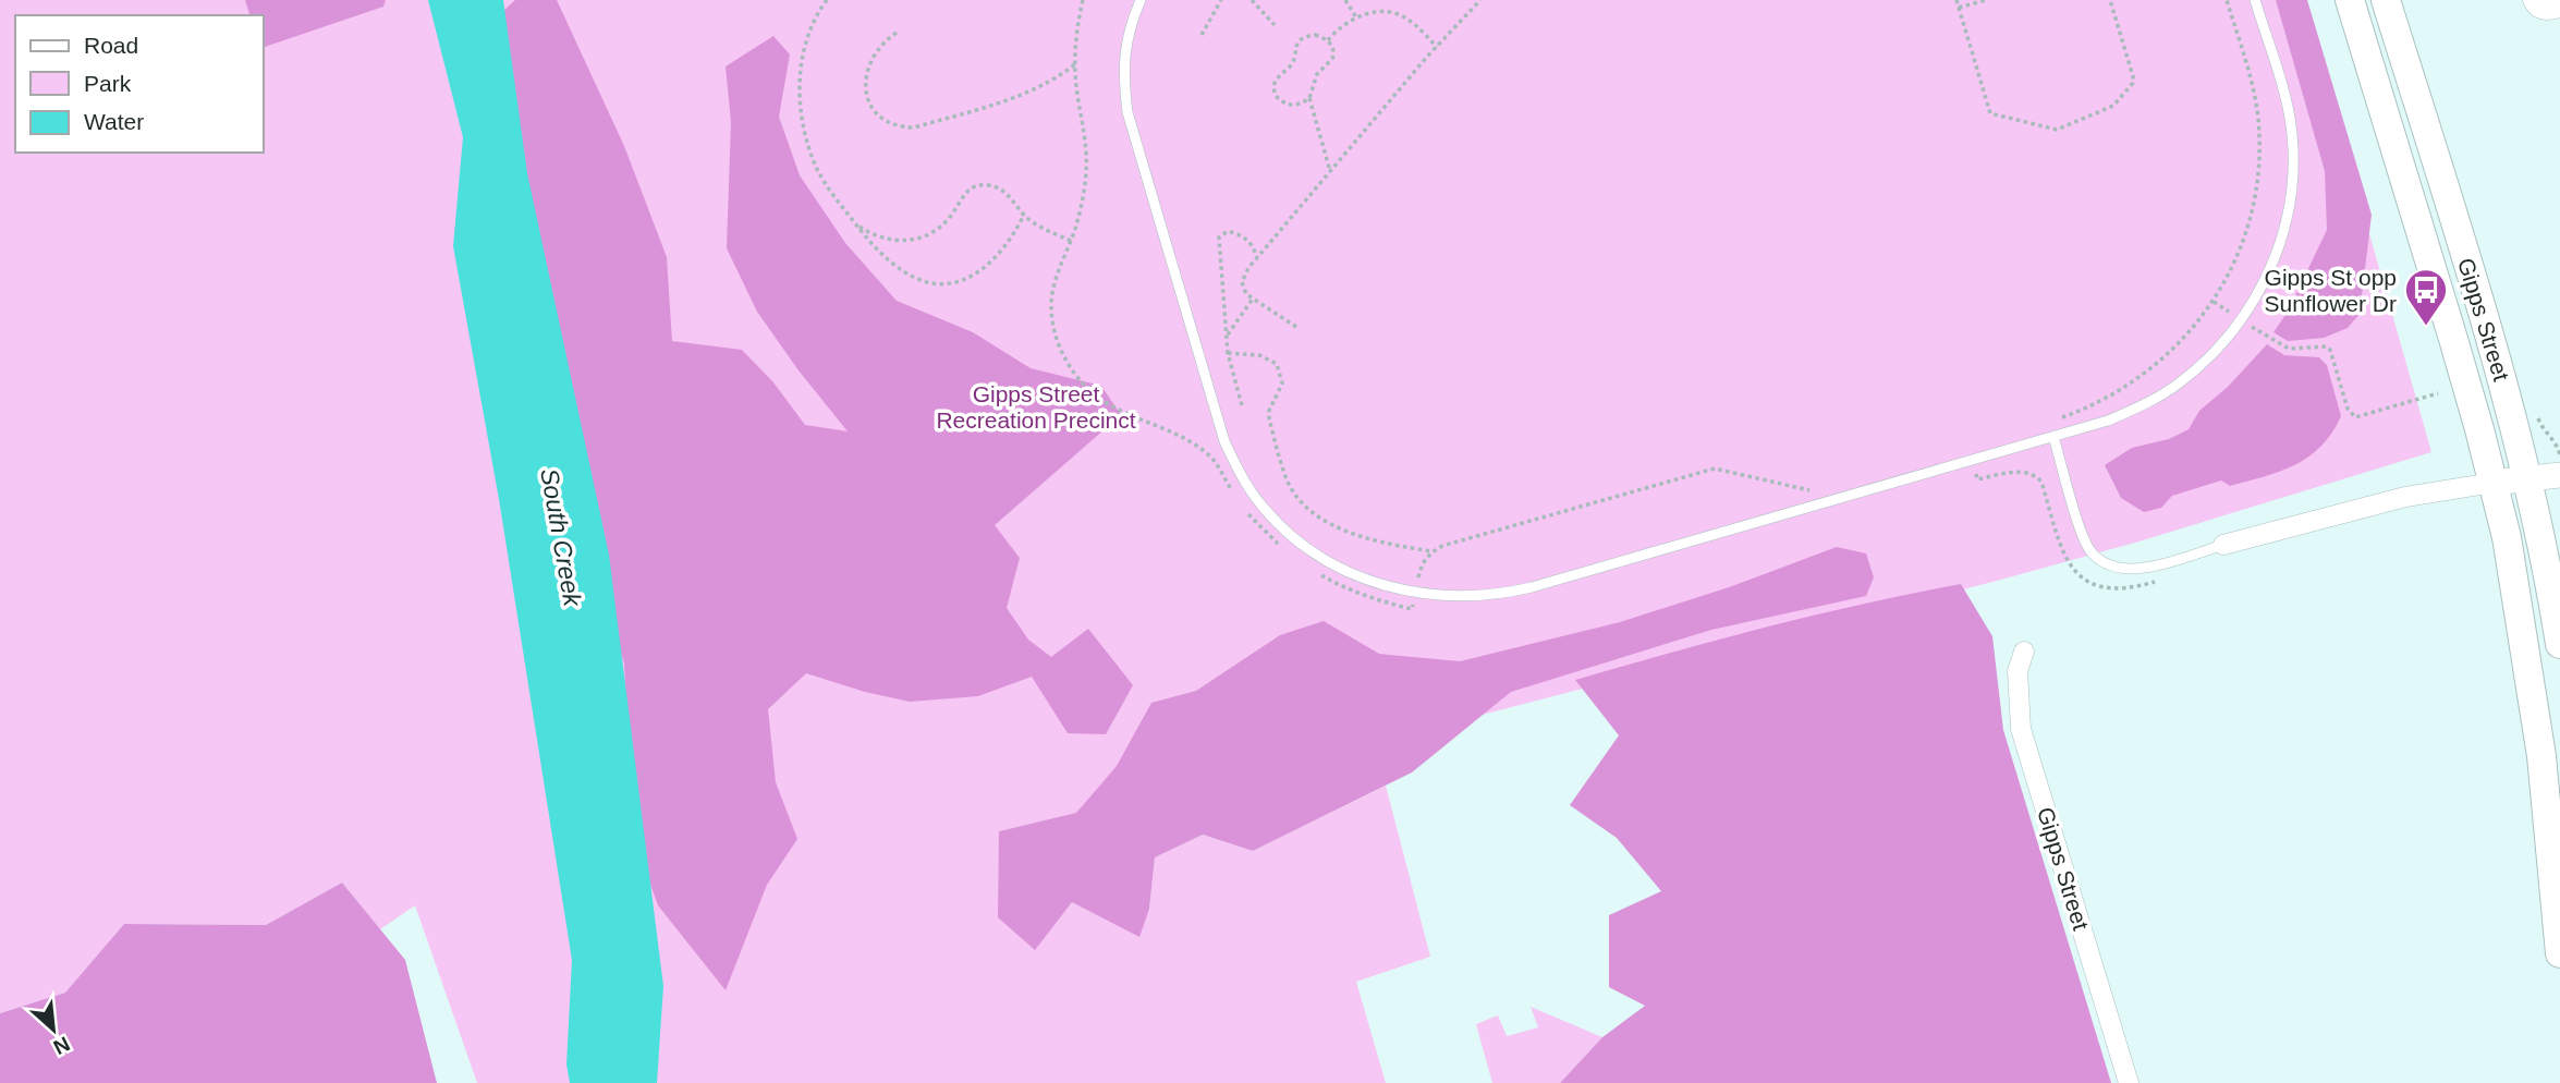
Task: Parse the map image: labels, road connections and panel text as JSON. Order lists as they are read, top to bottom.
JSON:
{
  "streets": {
    "main road": ["Gipps Street"]
  },
  "water": ["South Creek"],
  "parks": ["Gipps Street Recreation Precinct"],
  "places": {
    "bus stop": ["Gipps St opp Sunflower Dr"]
  },
  "legend": ["Road", "Park", "Water"],
  "north": "bottom right"
}
